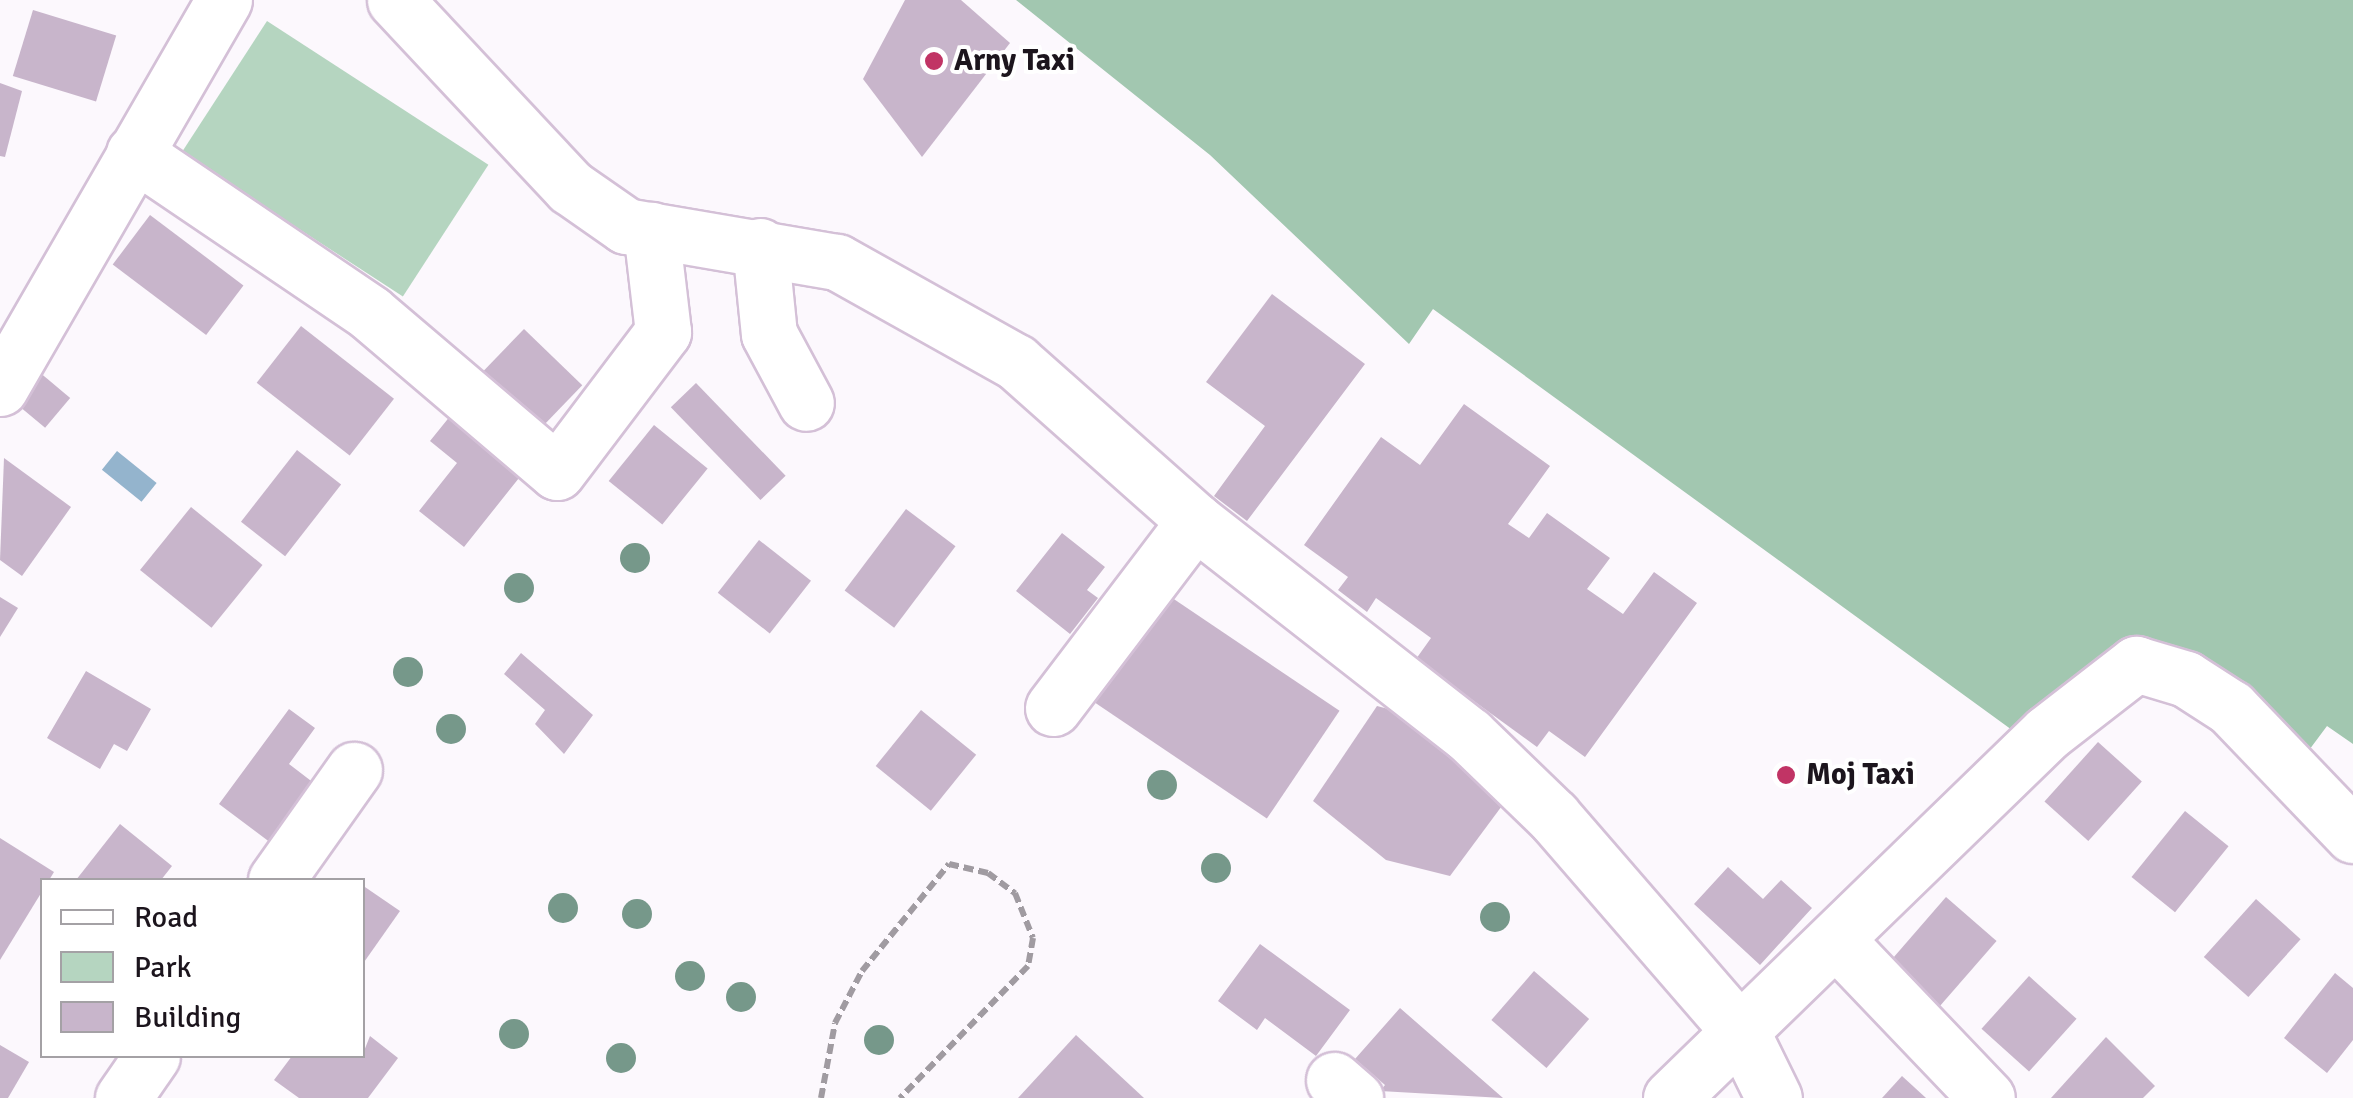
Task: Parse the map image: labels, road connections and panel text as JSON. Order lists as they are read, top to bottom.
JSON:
{
  "places": ["Arny Taxi", "Moj Taxi"],
  "legend": ["Road", "Park", "Building"]
}
